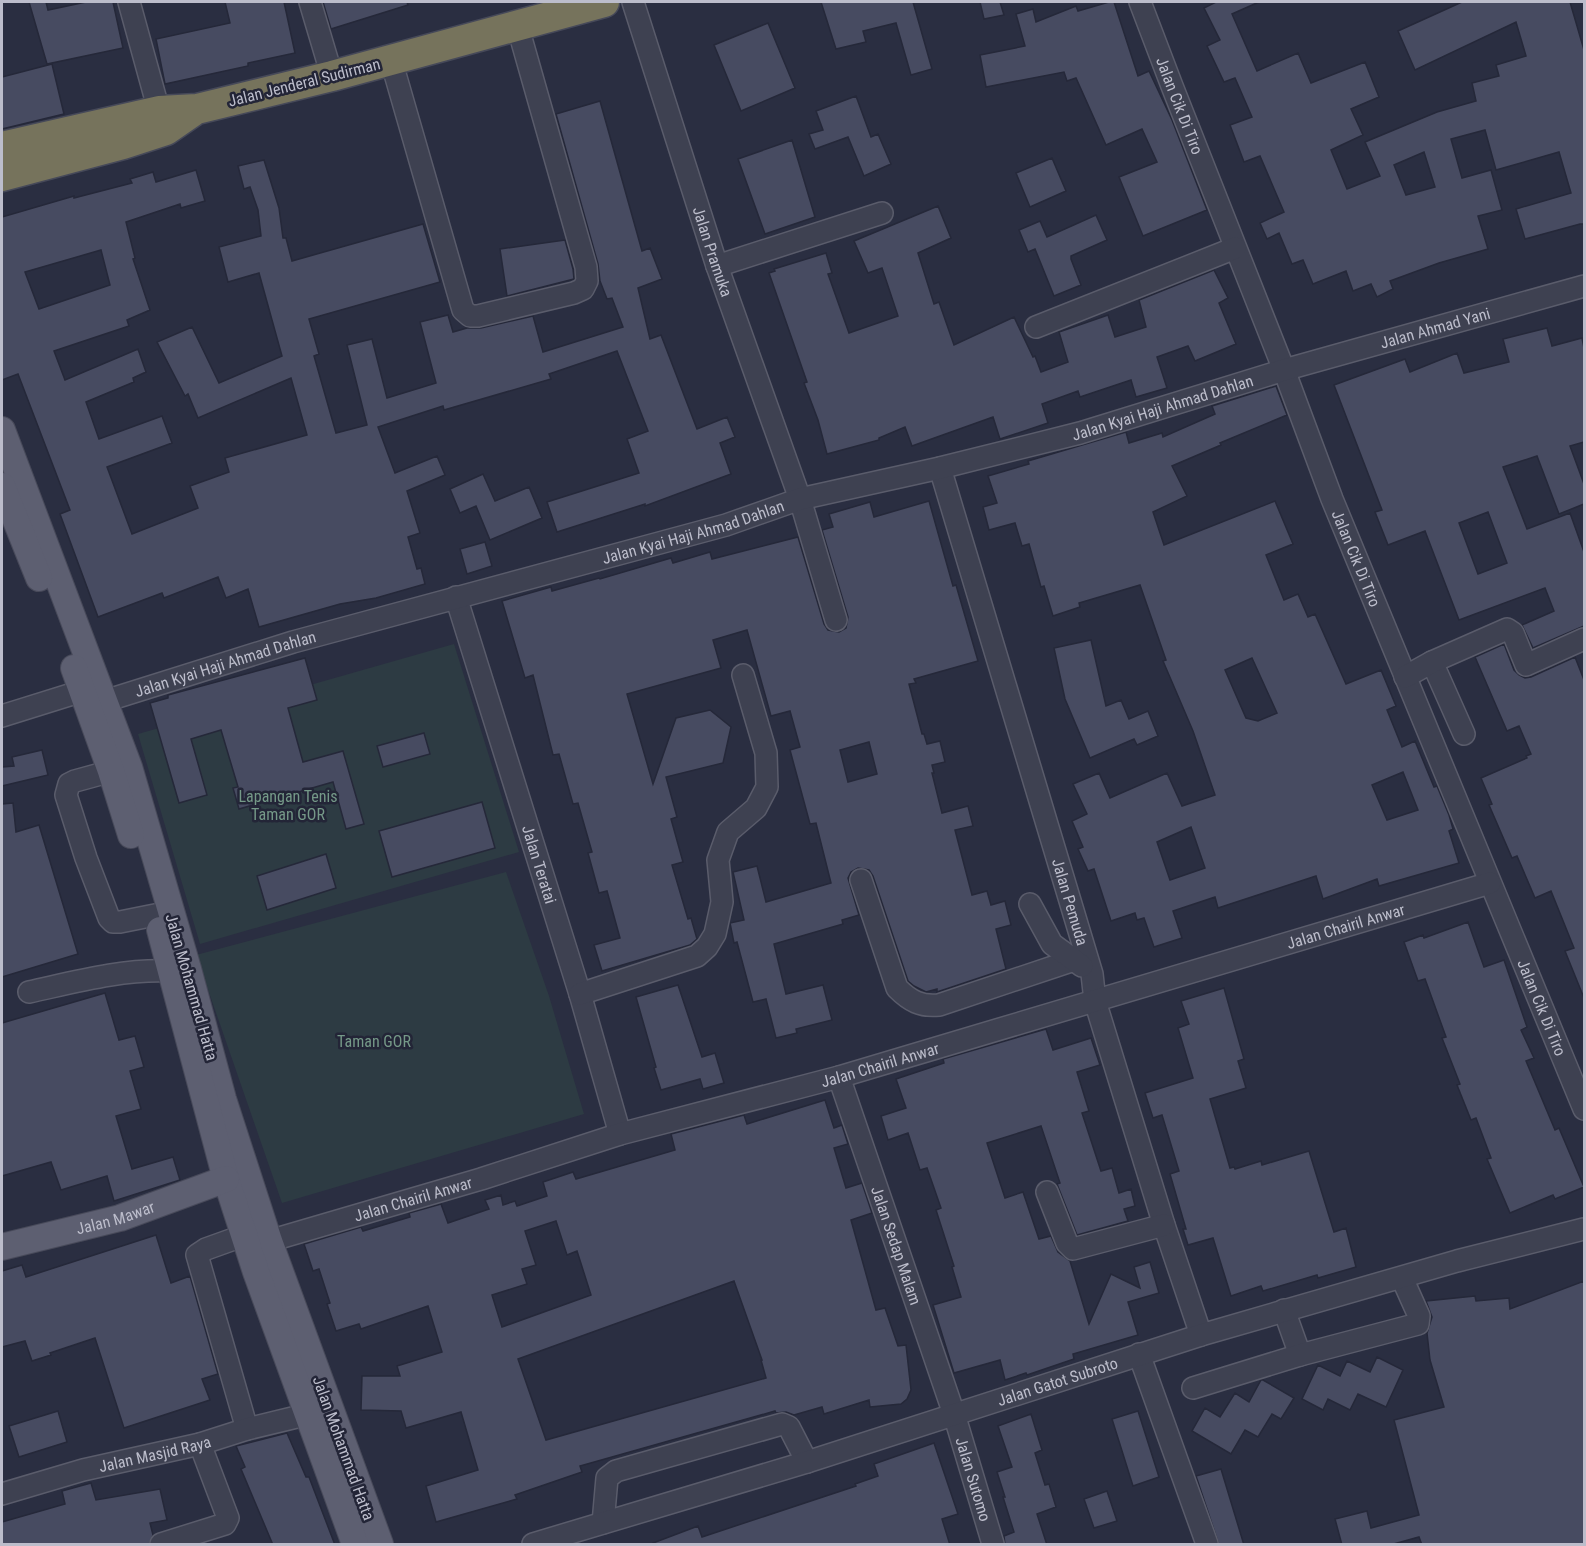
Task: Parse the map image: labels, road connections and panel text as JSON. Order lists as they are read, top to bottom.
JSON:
{
  "streets": {
    "highway": ["Jalan Jenderal Sudirman"],
    "main road": ["Jalan Mohammad Hatta", "Jalan Mawar"],
    "street": [
      "Jalan Cik Di Tiro",
      "Jalan Pramuka",
      "Jalan Ahmad Yani",
      "Jalan Kyai Haji Ahmad Dahlan",
      "Jalan Teratai",
      "Jalan Pemuda",
      "Jalan Chairil Anwar",
      "Jalan Sedap Malam",
      "Jalan Gatot Subroto",
      "Jalan Masjid Raya",
      "Jalan Sutomo"
    ]
  },
  "crossings": [
    ["Jalan Cik Di Tiro", "Jalan Ahmad Yani"],
    ["Jalan Cik Di Tiro", "Jalan Kyai Haji Ahmad Dahlan"],
    ["Jalan Cik Di Tiro", "Jalan Chairil Anwar"],
    ["Jalan Pramuka", "Jalan Kyai Haji Ahmad Dahlan"],
    ["Jalan Ahmad Yani", "Jalan Kyai Haji Ahmad Dahlan"],
    ["Jalan Kyai Haji Ahmad Dahlan", "Jalan Teratai"],
    ["Jalan Kyai Haji Ahmad Dahlan", "Jalan Pemuda"],
    ["Jalan Kyai Haji Ahmad Dahlan", "Jalan Mohammad Hatta"],
    ["Jalan Teratai", "Jalan Chairil Anwar"],
    ["Jalan Pemuda", "Jalan Chairil Anwar"],
    ["Jalan Pemuda", "Jalan Gatot Subroto"],
    ["Jalan Chairil Anwar", "Jalan Mohammad Hatta"],
    ["Jalan Chairil Anwar", "Jalan Sedap Malam"],
    ["Jalan Chairil Anwar", "Jalan Masjid Raya"],
    ["Jalan Mohammad Hatta", "Jalan Mawar"],
    ["Jalan Mohammad Hatta", "Jalan Masjid Raya"],
    ["Jalan Sedap Malam", "Jalan Gatot Subroto"],
    ["Jalan Sedap Malam", "Jalan Sutomo"],
    ["Jalan Gatot Subroto", "Jalan Sutomo"]
  ],
  "parks": ["Lapangan Tenis Taman GOR", "Taman GOR"]
}
